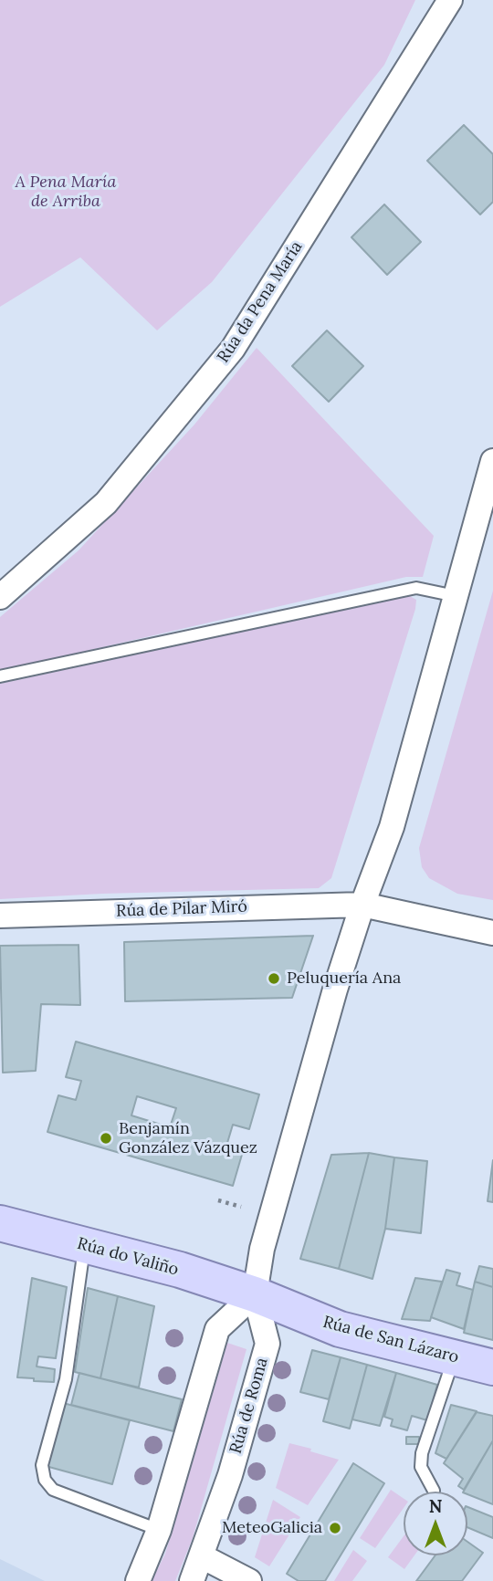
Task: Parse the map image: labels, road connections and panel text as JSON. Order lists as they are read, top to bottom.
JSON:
{
  "streets": {
    "main road": ["Rúa do Valiño", "Rúa de San Lázaro"],
    "street": ["Rúa da Pena María", "Rúa de Pilar Miró", "Rúa de Roma"]
  },
  "crossings": [
    ["Rúa do Valiño", "Rúa de San Lázaro"],
    ["Rúa do Valiño", "Rúa de Roma"],
    ["Rúa de San Lázaro", "Rúa de Roma"]
  ],
  "parks": ["A Pena María de Arriba"],
  "places": ["Peluquería Ana", "Benjamín González Vázquez", "MeteoGalicia"],
  "north": "top"
}
